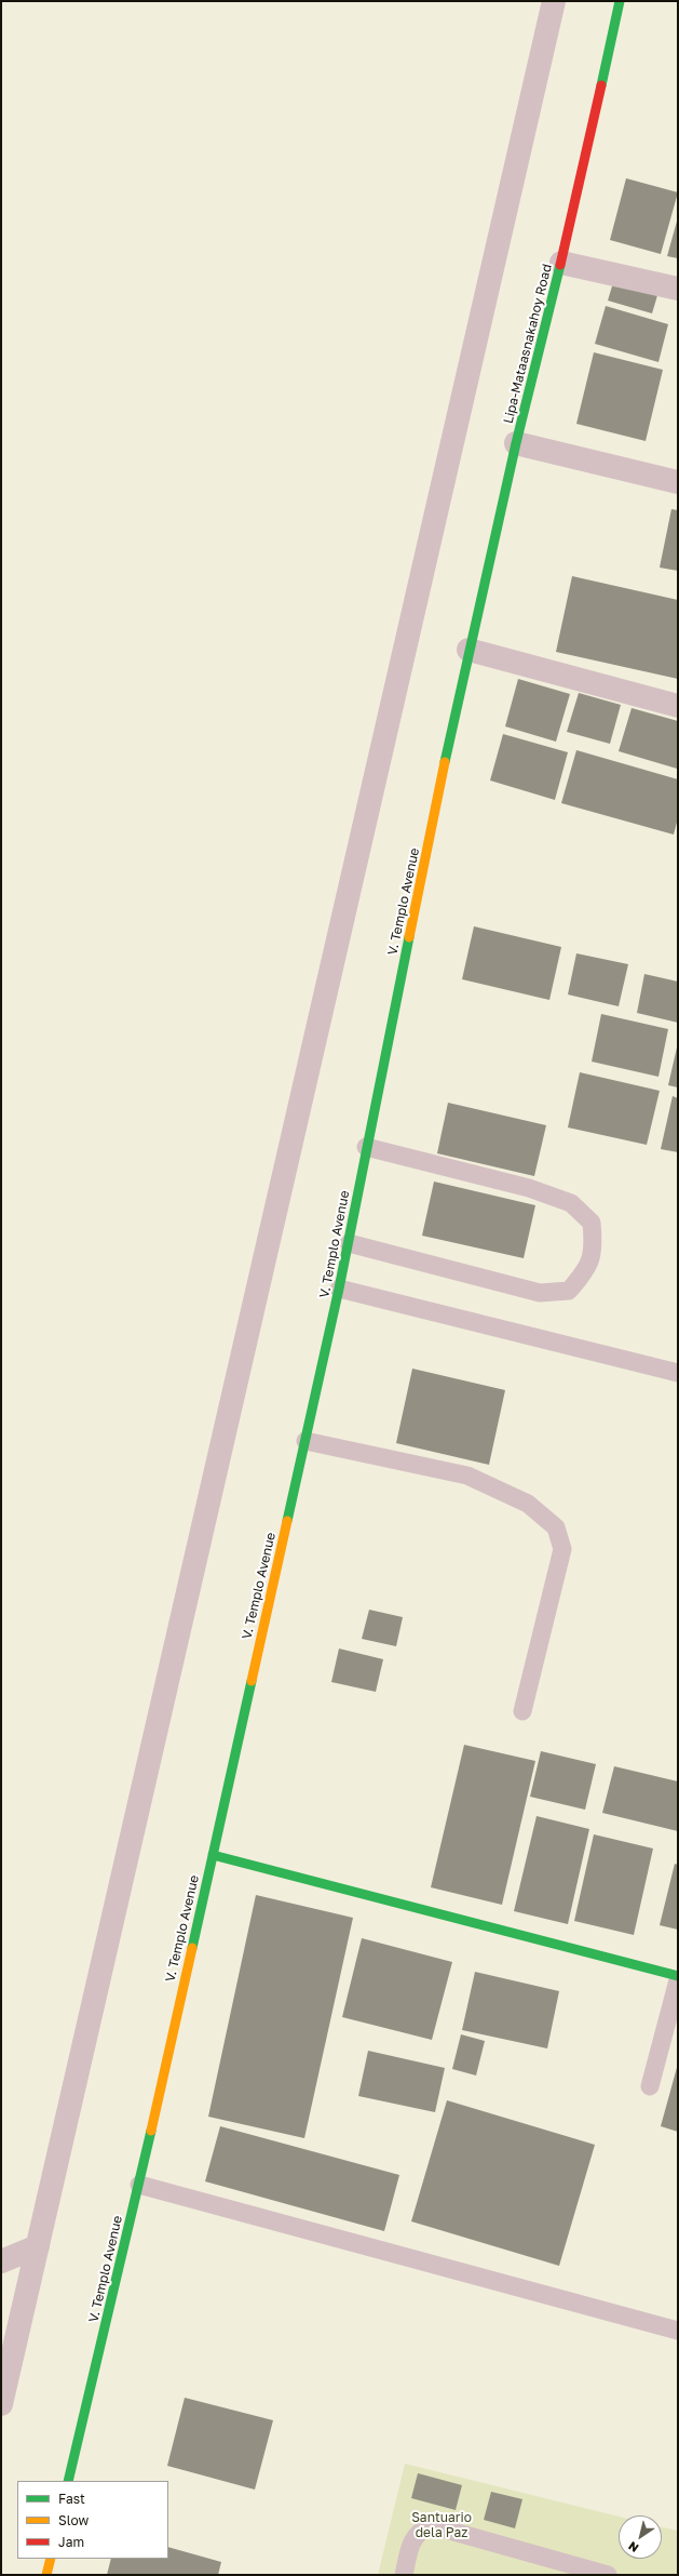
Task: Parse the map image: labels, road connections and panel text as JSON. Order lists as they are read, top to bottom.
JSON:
{
  "streets": {
    "main road": ["Lipa-Mataasnakahoy Road", "V. Templo Avenue"]
  },
  "crossings": [
    ["Lipa-Mataasnakahoy Road", "V. Templo Avenue"]
  ],
  "parks": ["Santuario dela Paz"],
  "legend": ["Fast", "Slow", "Jam"],
  "north": "bottom left"
}
